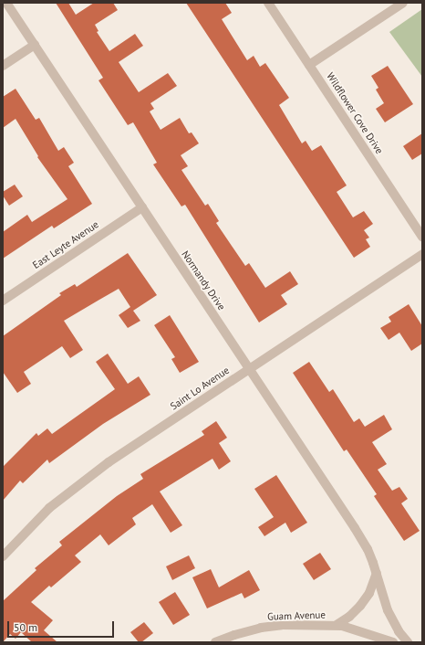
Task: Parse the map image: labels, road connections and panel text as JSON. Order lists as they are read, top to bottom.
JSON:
{
  "streets": {
    "street": [
      "Wildflower Cove Drive",
      "East Leyte Avenue",
      "Normandy Drive",
      "Saint Lo Avenue",
      "Guam Avenue"
    ]
  },
  "crossings": [
    ["East Leyte Avenue", "Normandy Drive"],
    ["Normandy Drive", "Saint Lo Avenue"]
  ],
  "scale_bar": "50 m"
}
